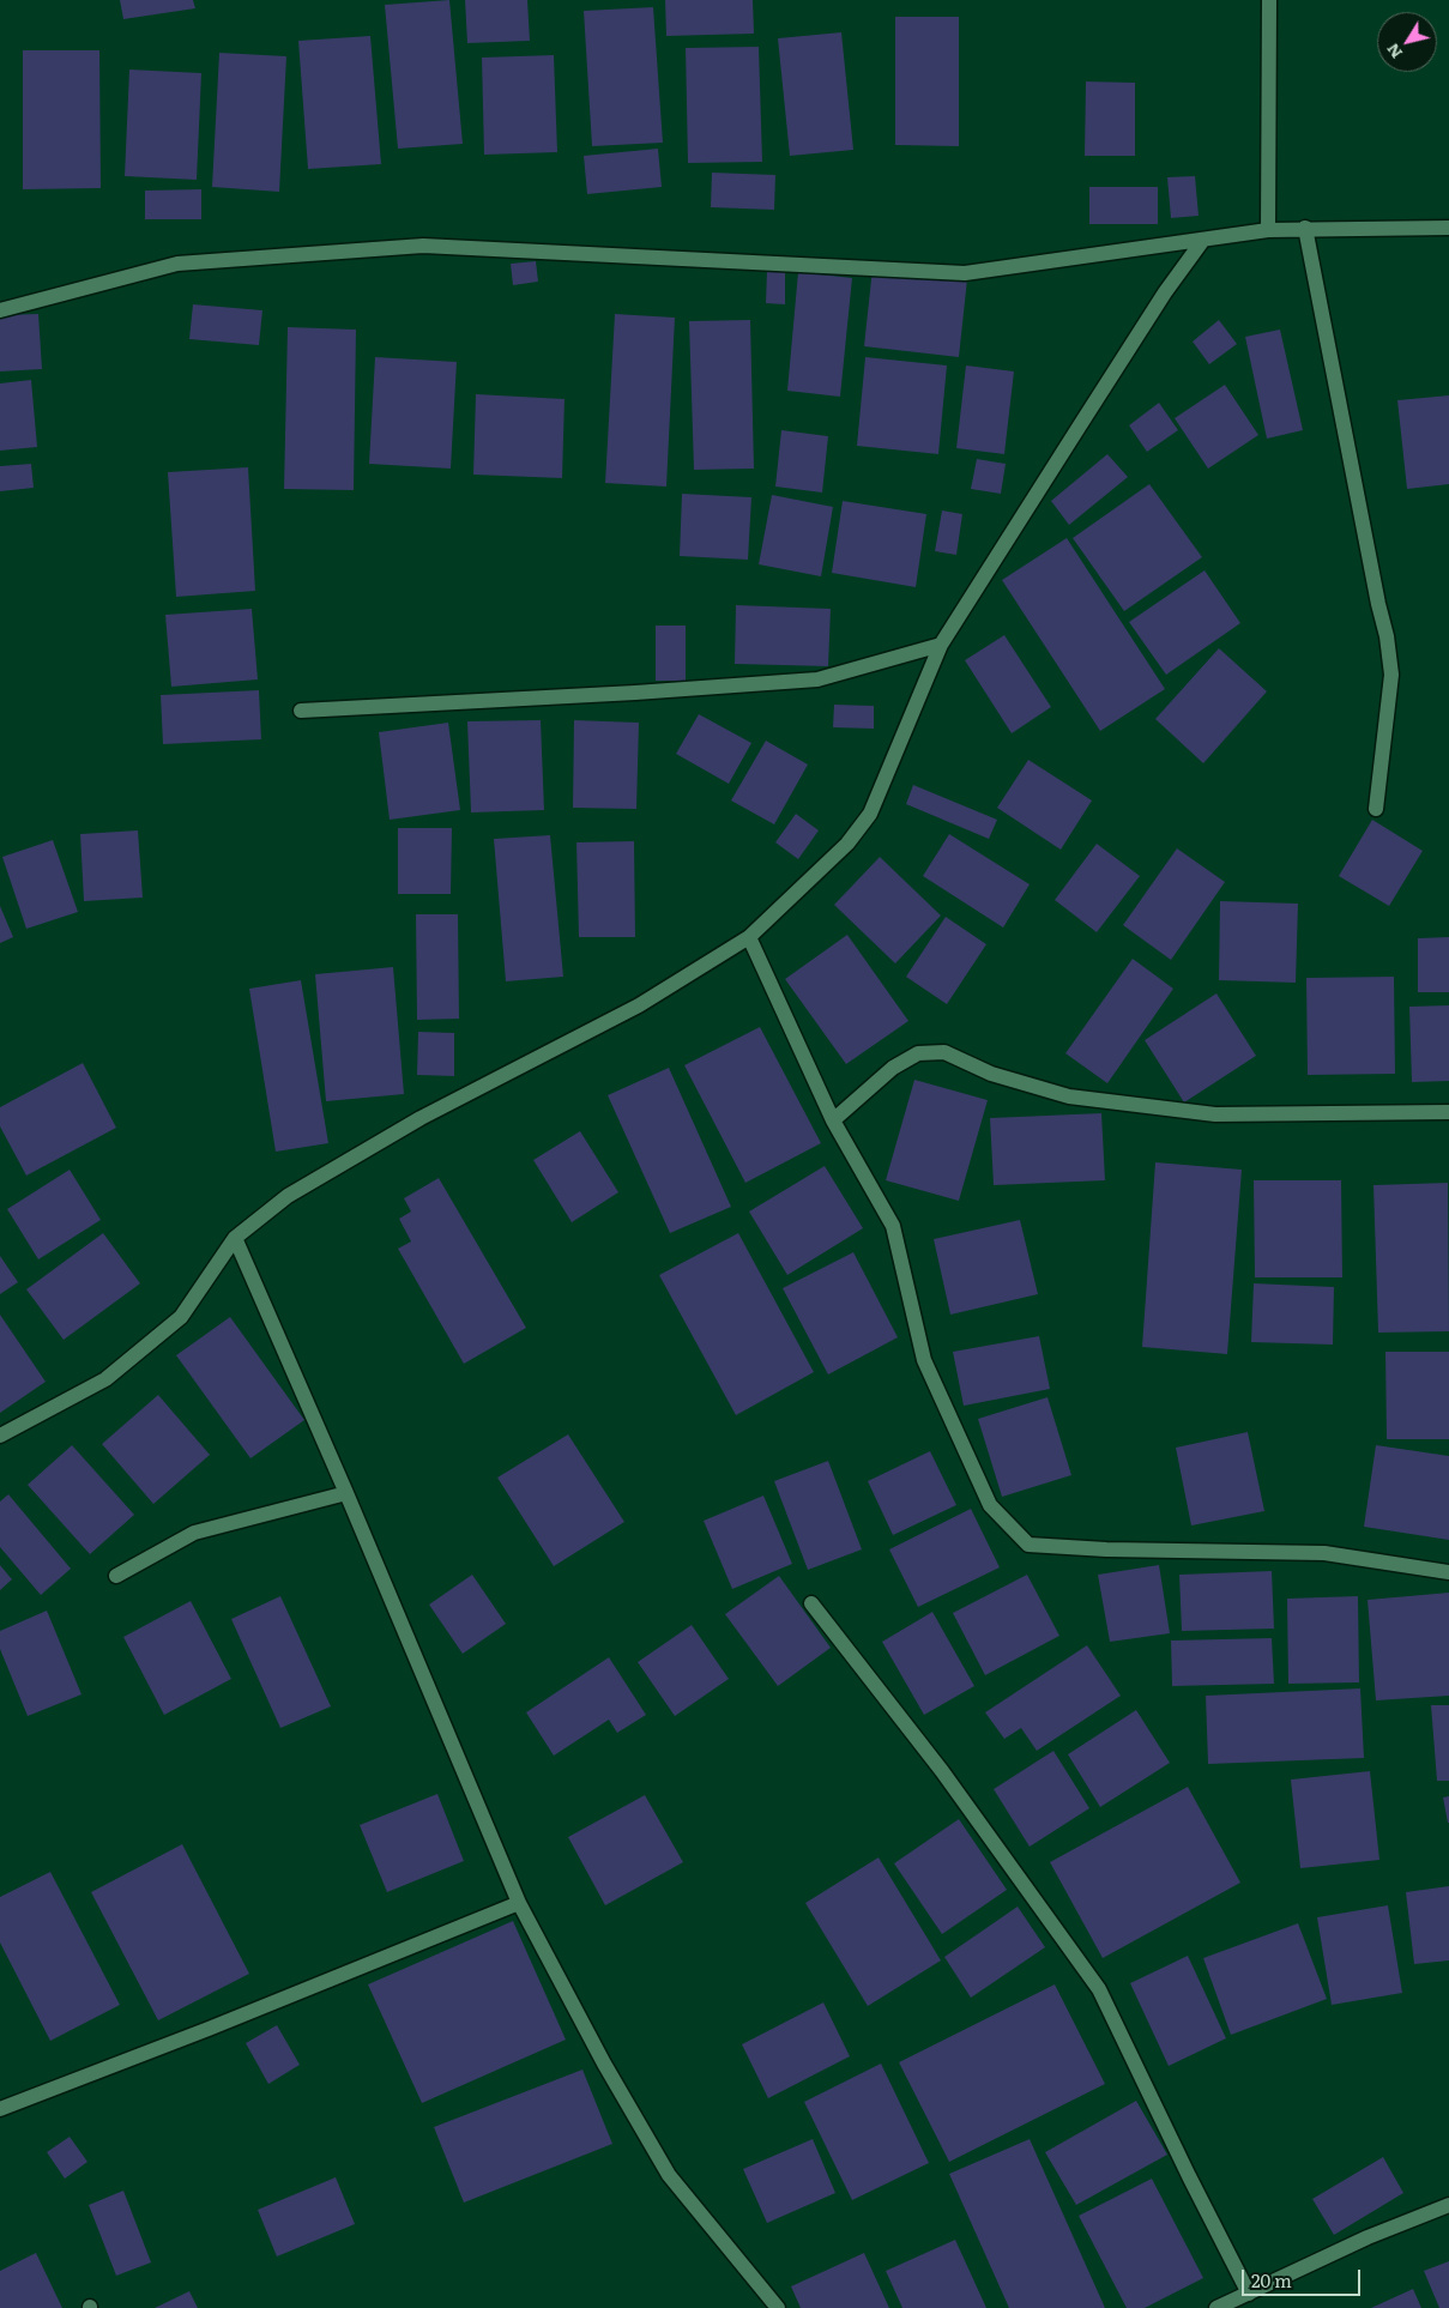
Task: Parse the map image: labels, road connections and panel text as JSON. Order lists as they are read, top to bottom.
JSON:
{
  "scale_bar": "20 m",
  "north": "bottom left"
}
